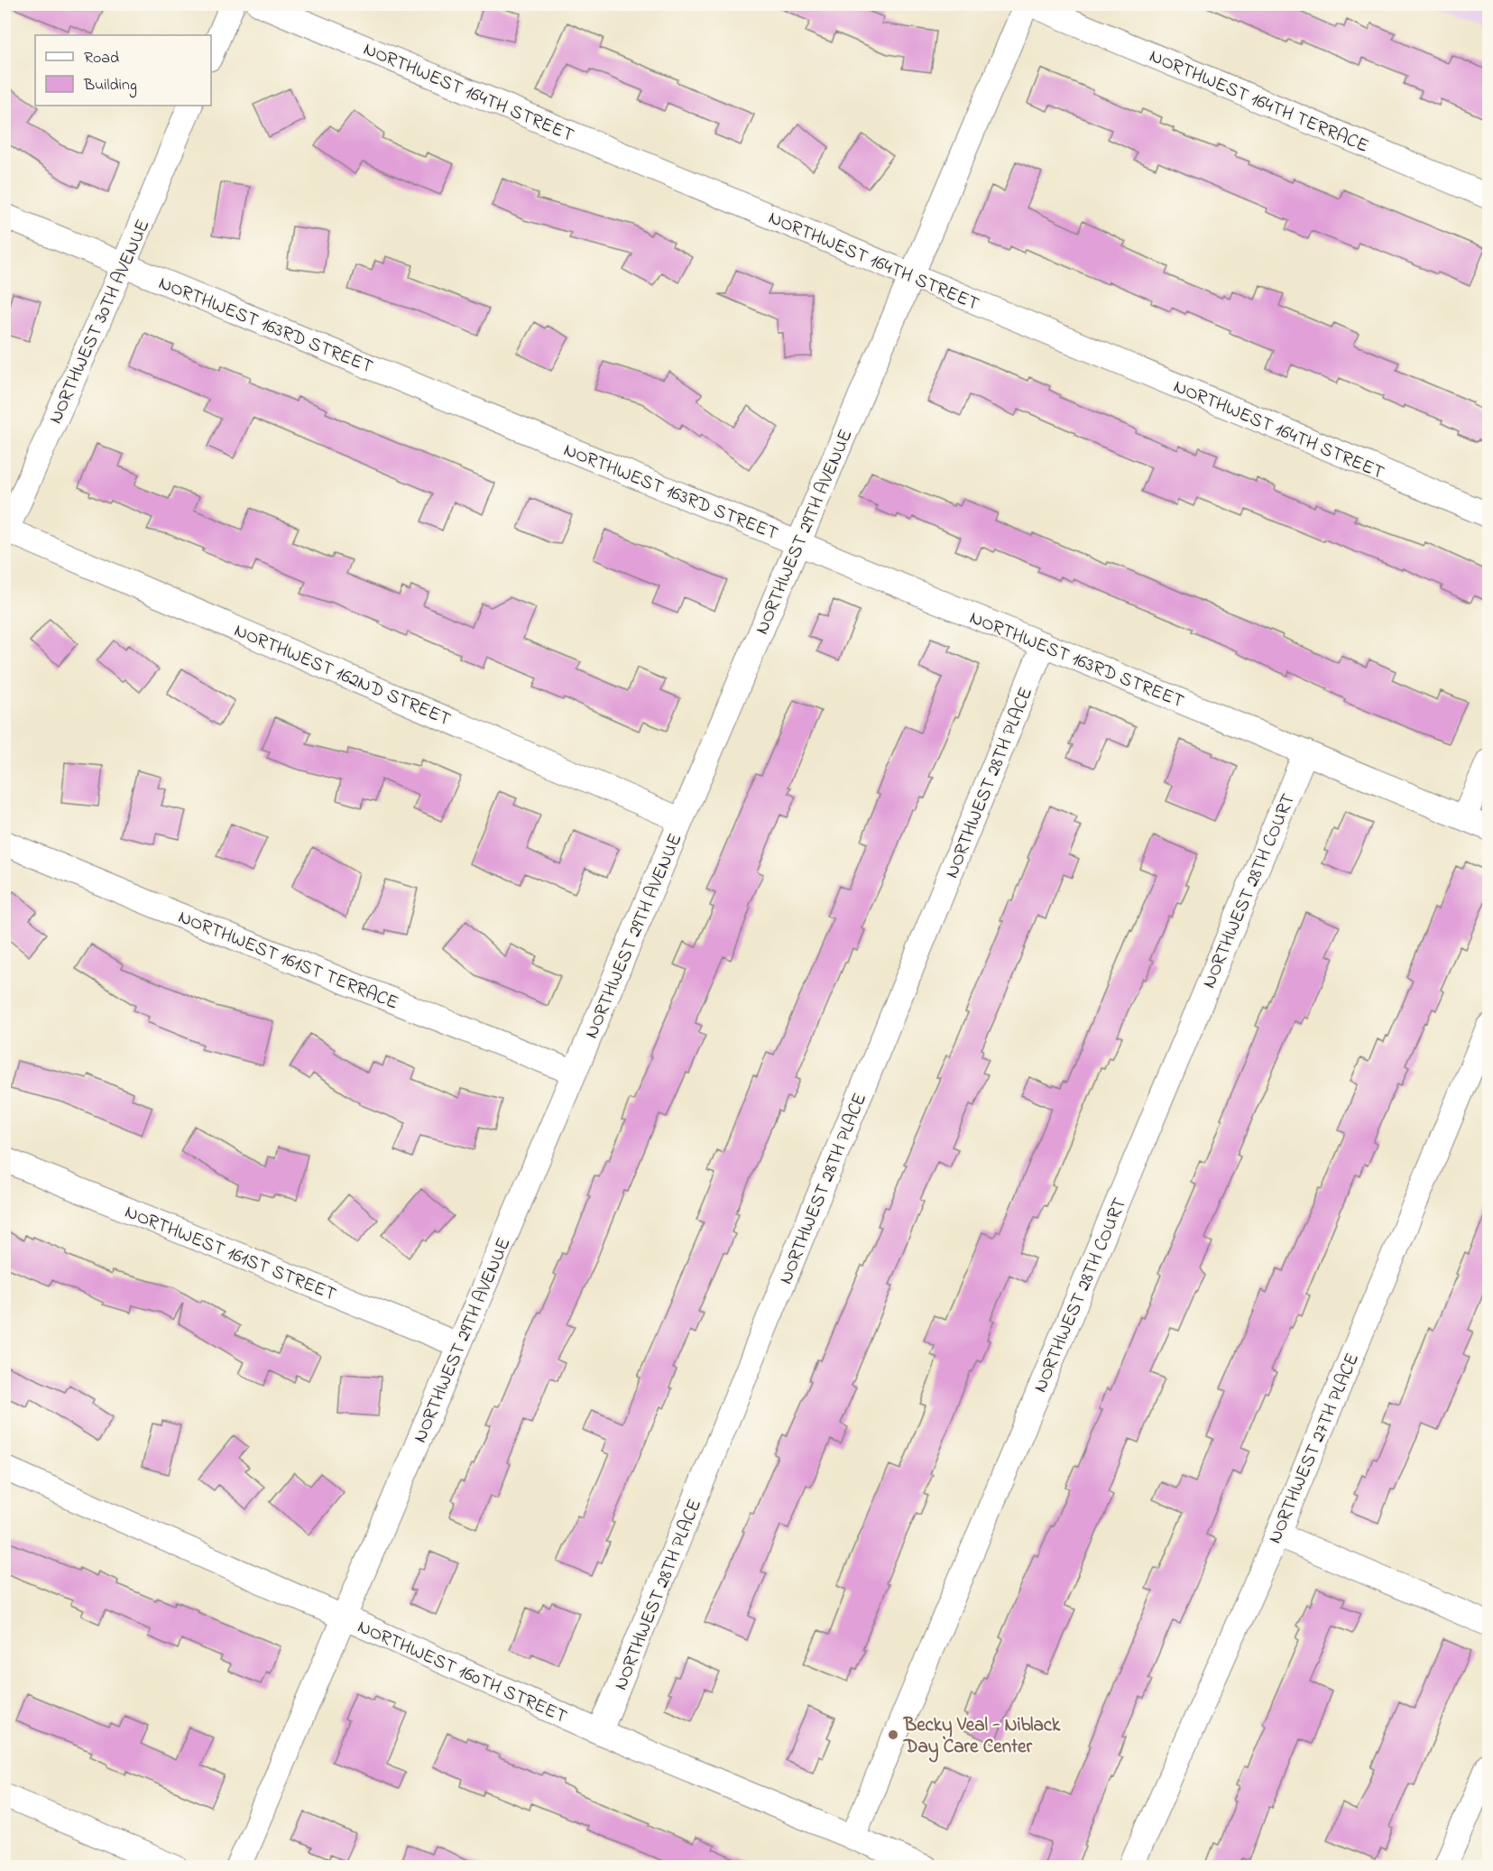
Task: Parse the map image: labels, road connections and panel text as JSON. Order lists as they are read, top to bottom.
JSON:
{
  "streets": {
    "street": [
      "NORTHWEST 164TH STREET",
      "NORTHWEST 164TH TERRACE",
      "NORTHWEST 30TH AVENUE",
      "NORTHWEST 163RD STREET",
      "NORTHWEST 29TH AVENUE",
      "NORTHWEST 162ND STREET",
      "NORTHWEST 28TH PLACE",
      "NORTHWEST 28TH COURT",
      "NORTHWEST 161ST TERRACE",
      "NORTHWEST 161ST STREET",
      "NORTHWEST 27TH PLACE",
      "NORTHWEST 160TH STREET"
    ]
  },
  "crossings": [
    ["NORTHWEST 164TH STREET", "NORTHWEST 29TH AVENUE"],
    ["NORTHWEST 164TH TERRACE", "NORTHWEST 29TH AVENUE"],
    ["NORTHWEST 30TH AVENUE", "NORTHWEST 163RD STREET"],
    ["NORTHWEST 30TH AVENUE", "NORTHWEST 162ND STREET"],
    ["NORTHWEST 163RD STREET", "NORTHWEST 29TH AVENUE"],
    ["NORTHWEST 163RD STREET", "NORTHWEST 28TH PLACE"],
    ["NORTHWEST 163RD STREET", "NORTHWEST 28TH COURT"],
    ["NORTHWEST 29TH AVENUE", "NORTHWEST 162ND STREET"],
    ["NORTHWEST 29TH AVENUE", "NORTHWEST 161ST TERRACE"],
    ["NORTHWEST 29TH AVENUE", "NORTHWEST 161ST STREET"],
    ["NORTHWEST 29TH AVENUE", "NORTHWEST 160TH STREET"],
    ["NORTHWEST 28TH PLACE", "NORTHWEST 160TH STREET"],
    ["NORTHWEST 28TH COURT", "NORTHWEST 160TH STREET"]
  ],
  "places": ["Becky Veal - Niblack Day Care Center"],
  "legend": ["Road", "Building"]
}
